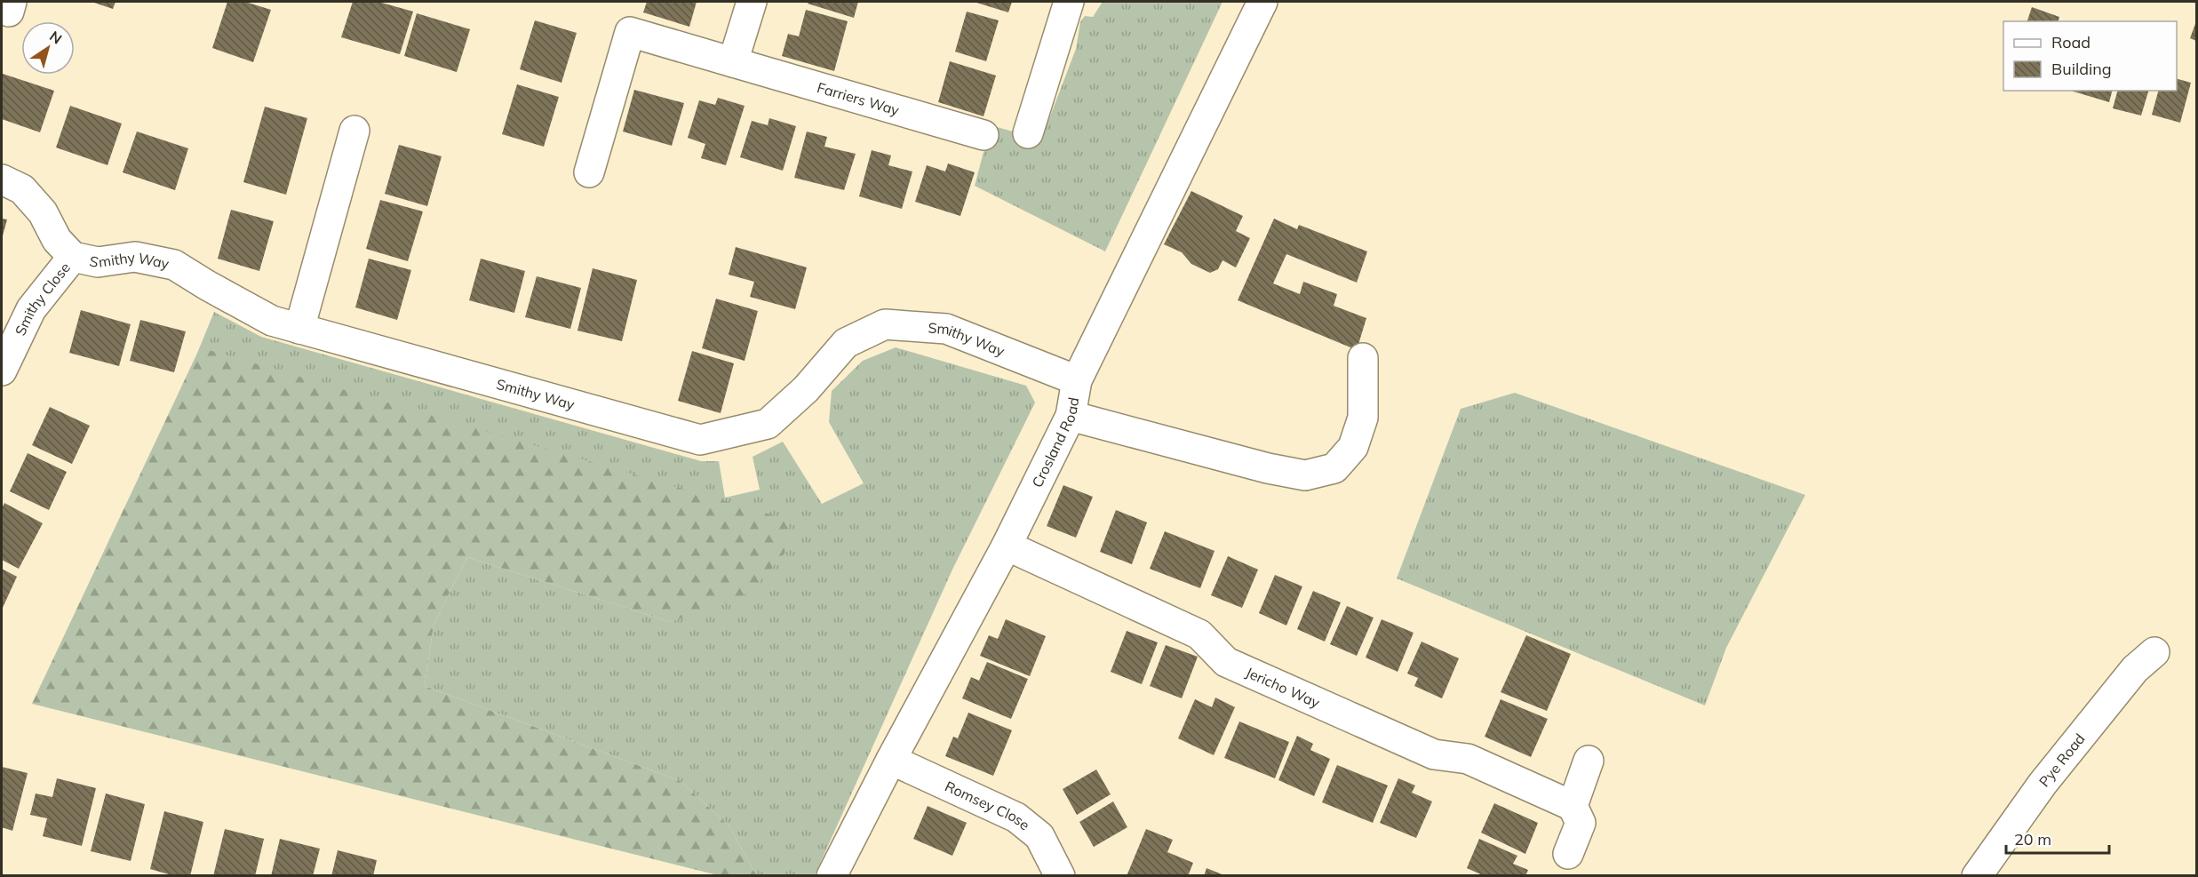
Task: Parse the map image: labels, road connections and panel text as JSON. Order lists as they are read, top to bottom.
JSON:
{
  "streets": {
    "street": [
      "Farriers Way",
      "Smithy Way",
      "Smithy Close",
      "Crosland Road",
      "Jericho Way",
      "Pye Road",
      "Romsey Close"
    ]
  },
  "crossings": [
    ["Smithy Way", "Smithy Close"],
    ["Smithy Way", "Crosland Road"],
    ["Crosland Road", "Jericho Way"],
    ["Crosland Road", "Romsey Close"]
  ],
  "legend": ["Road", "Building"],
  "scale_bar": "20 m",
  "north": "top right"
}
